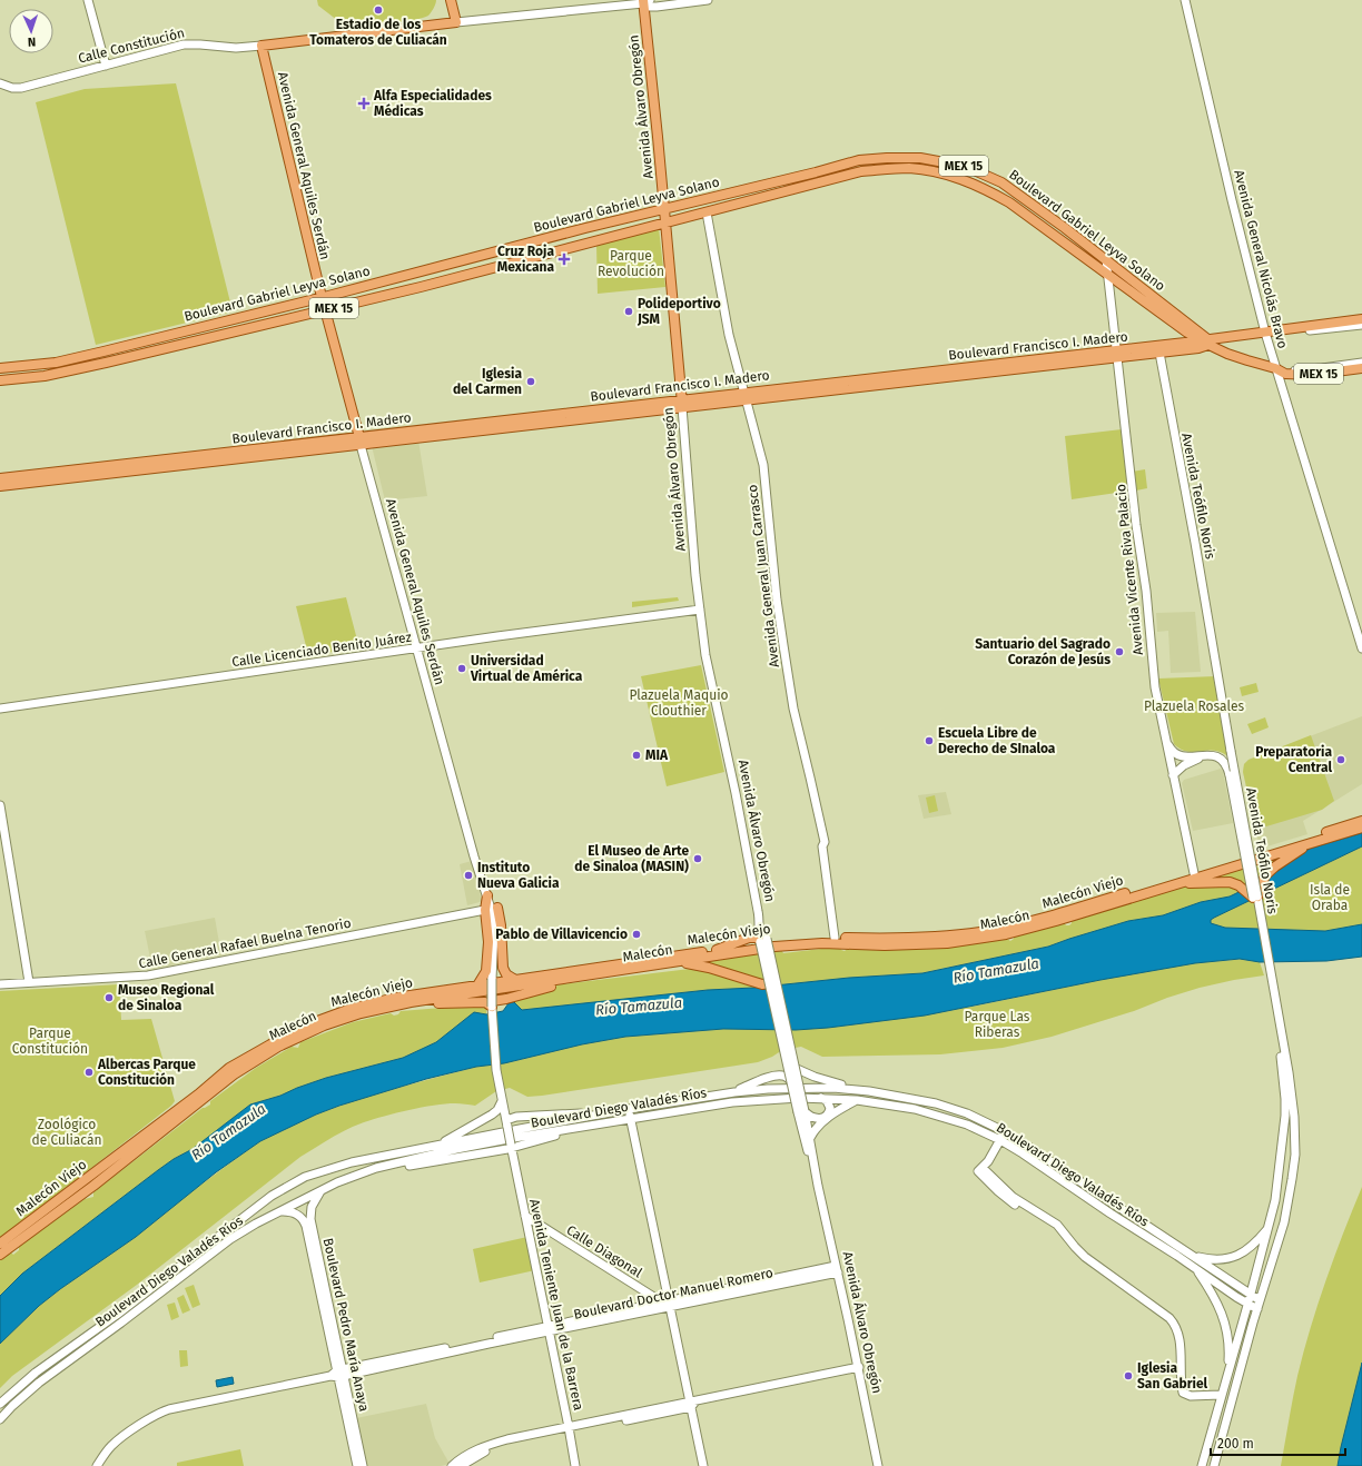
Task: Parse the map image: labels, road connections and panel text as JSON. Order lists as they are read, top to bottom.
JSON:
{
  "streets": {
    "main road": [
      "Calle Constitución",
      "Avenida Álvaro Obregón",
      "Avenida General Aquiles Serdán",
      "MEX 15",
      "Boulevard Gabriel Leyva Solano",
      "Avenida General Nicolás Bravo",
      "Boulevard Francisco I. Madero",
      "Avenida Teófilo Noris",
      "Avenida Vicente Riva Palacio",
      "Avenida General Juan Carrasco",
      "Calle Licenciado Benito Juárez",
      "Malecón Viejo",
      "Malecón",
      "Calle General Rafael Buelna Tenorio",
      "Boulevard Diego Valadés Ríos",
      "Calle Diagonal",
      "Boulevard Doctor Manuel Romero",
      "Avenida Teniente Juan de la Barrera",
      "Boulevard Pedro María Anaya"
    ]
  },
  "crossings": [
    ["Calle Constitución", "Avenida Álvaro Obregón"],
    ["Calle Constitución", "Avenida General Aquiles Serdán"],
    ["Avenida Álvaro Obregón", "Boulevard Gabriel Leyva Solano"],
    ["Avenida Álvaro Obregón", "Boulevard Francisco I. Madero"],
    ["Avenida Álvaro Obregón", "Calle Licenciado Benito Juárez"],
    ["Avenida Álvaro Obregón", "Boulevard Doctor Manuel Romero"],
    ["Avenida General Aquiles Serdán", "Boulevard Gabriel Leyva Solano"],
    ["Avenida General Aquiles Serdán", "Boulevard Francisco I. Madero"],
    ["Avenida General Aquiles Serdán", "Calle Licenciado Benito Juárez"],
    ["Boulevard Gabriel Leyva Solano", "Avenida General Nicolás Bravo"],
    ["Boulevard Gabriel Leyva Solano", "Boulevard Francisco I. Madero"],
    ["Boulevard Gabriel Leyva Solano", "Avenida Vicente Riva Palacio"],
    ["Boulevard Gabriel Leyva Solano", "Avenida General Juan Carrasco"],
    ["Avenida General Nicolás Bravo", "Boulevard Francisco I. Madero"],
    ["Boulevard Francisco I. Madero", "Avenida Teófilo Noris"],
    ["Boulevard Francisco I. Madero", "Avenida Vicente Riva Palacio"],
    ["Boulevard Francisco I. Madero", "Avenida General Juan Carrasco"],
    ["Avenida Teófilo Noris", "Boulevard Diego Valadés Ríos"],
    ["Avenida Vicente Riva Palacio", "Malecón Viejo"],
    ["Avenida General Juan Carrasco", "Malecón Viejo"],
    ["Boulevard Diego Valadés Ríos", "Boulevard Pedro María Anaya"],
    ["Calle Diagonal", "Boulevard Doctor Manuel Romero"],
    ["Calle Diagonal", "Avenida Teniente Juan de la Barrera"],
    ["Boulevard Doctor Manuel Romero", "Avenida Teniente Juan de la Barrera"],
    ["Boulevard Doctor Manuel Romero", "Boulevard Pedro María Anaya"]
  ],
  "water": ["Río Tamazula"],
  "parks": [
    "Parque Revolución",
    "Plazuela Maquio Clouthier",
    "Plazuela Rosales",
    "Isla de Oraba",
    "Parque Las Riberas",
    "Parque Constitución",
    "Zoológico de Culiacán"
  ],
  "places": {
    "other": [
      "Estadio de los Tomateros de Culiacán",
      "Polideportivo JSM",
      "Iglesia del Carmen",
      "Santuario del Sagrado Corazón de Jesús",
      "Universidad Virtual de América",
      "Escuela Libre de Derecho de SInaloa",
      "MIA",
      "Preparatoria Central",
      "El Museo de Arte de Sinaloa (MASIN)",
      "Instituto Nueva Galicia",
      "Pablo de Villavicencio",
      "Museo Regional de Sinaloa",
      "Albercas Parque Constitución",
      "Iglesia San Gabriel"
    ],
    "health": ["Alfa Especialidades Médicas", "Cruz Roja Mexicana"]
  },
  "scale_bar": "200 m",
  "north": "bottom"
}
